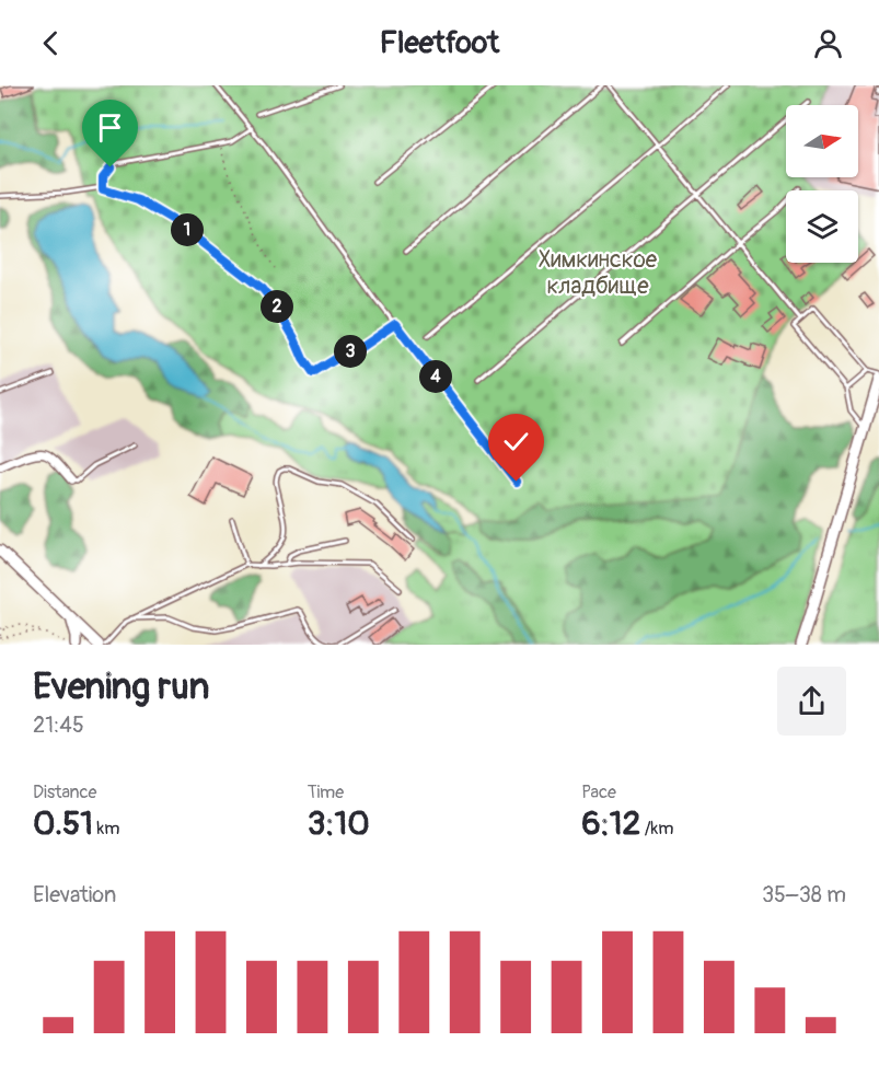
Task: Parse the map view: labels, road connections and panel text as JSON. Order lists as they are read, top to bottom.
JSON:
{
  "parks": ["Химкинское кладбище"],
  "north": "right",
  "page": {
    "header": "Fleetfoot",
    "pins": [
      "1",
      "2",
      "3",
      "4"
    ],
    "heading": ["Evening run", "21:45"],
    "stats": [
      ["Distance", "0.51 km"],
      ["Time", "3:10"],
      ["Pace", "6:12 /km"]
    ],
    "chart": ["Elevation", "35–38 m"]
  }
}
